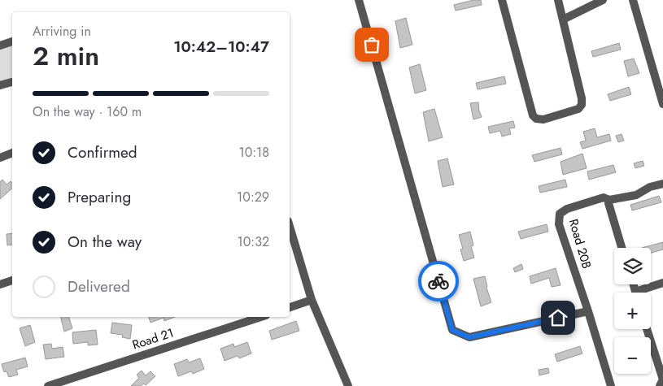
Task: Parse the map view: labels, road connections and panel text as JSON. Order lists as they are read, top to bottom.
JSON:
{
  "streets": {
    "street": ["Road 20B", "Road 21"]
  },
  "page": {
    "heading": ["2 min", "Arriving in", "10:42–10:47"],
    "bar": "On the way · 160 m",
    "list": [
      ["Confirmed", "10:18"],
      ["Preparing", "10:29"],
      ["On the way", "10:32"],
      "Delivered"
    ],
    "map_buttons": ["+", "−"]
  }
}
